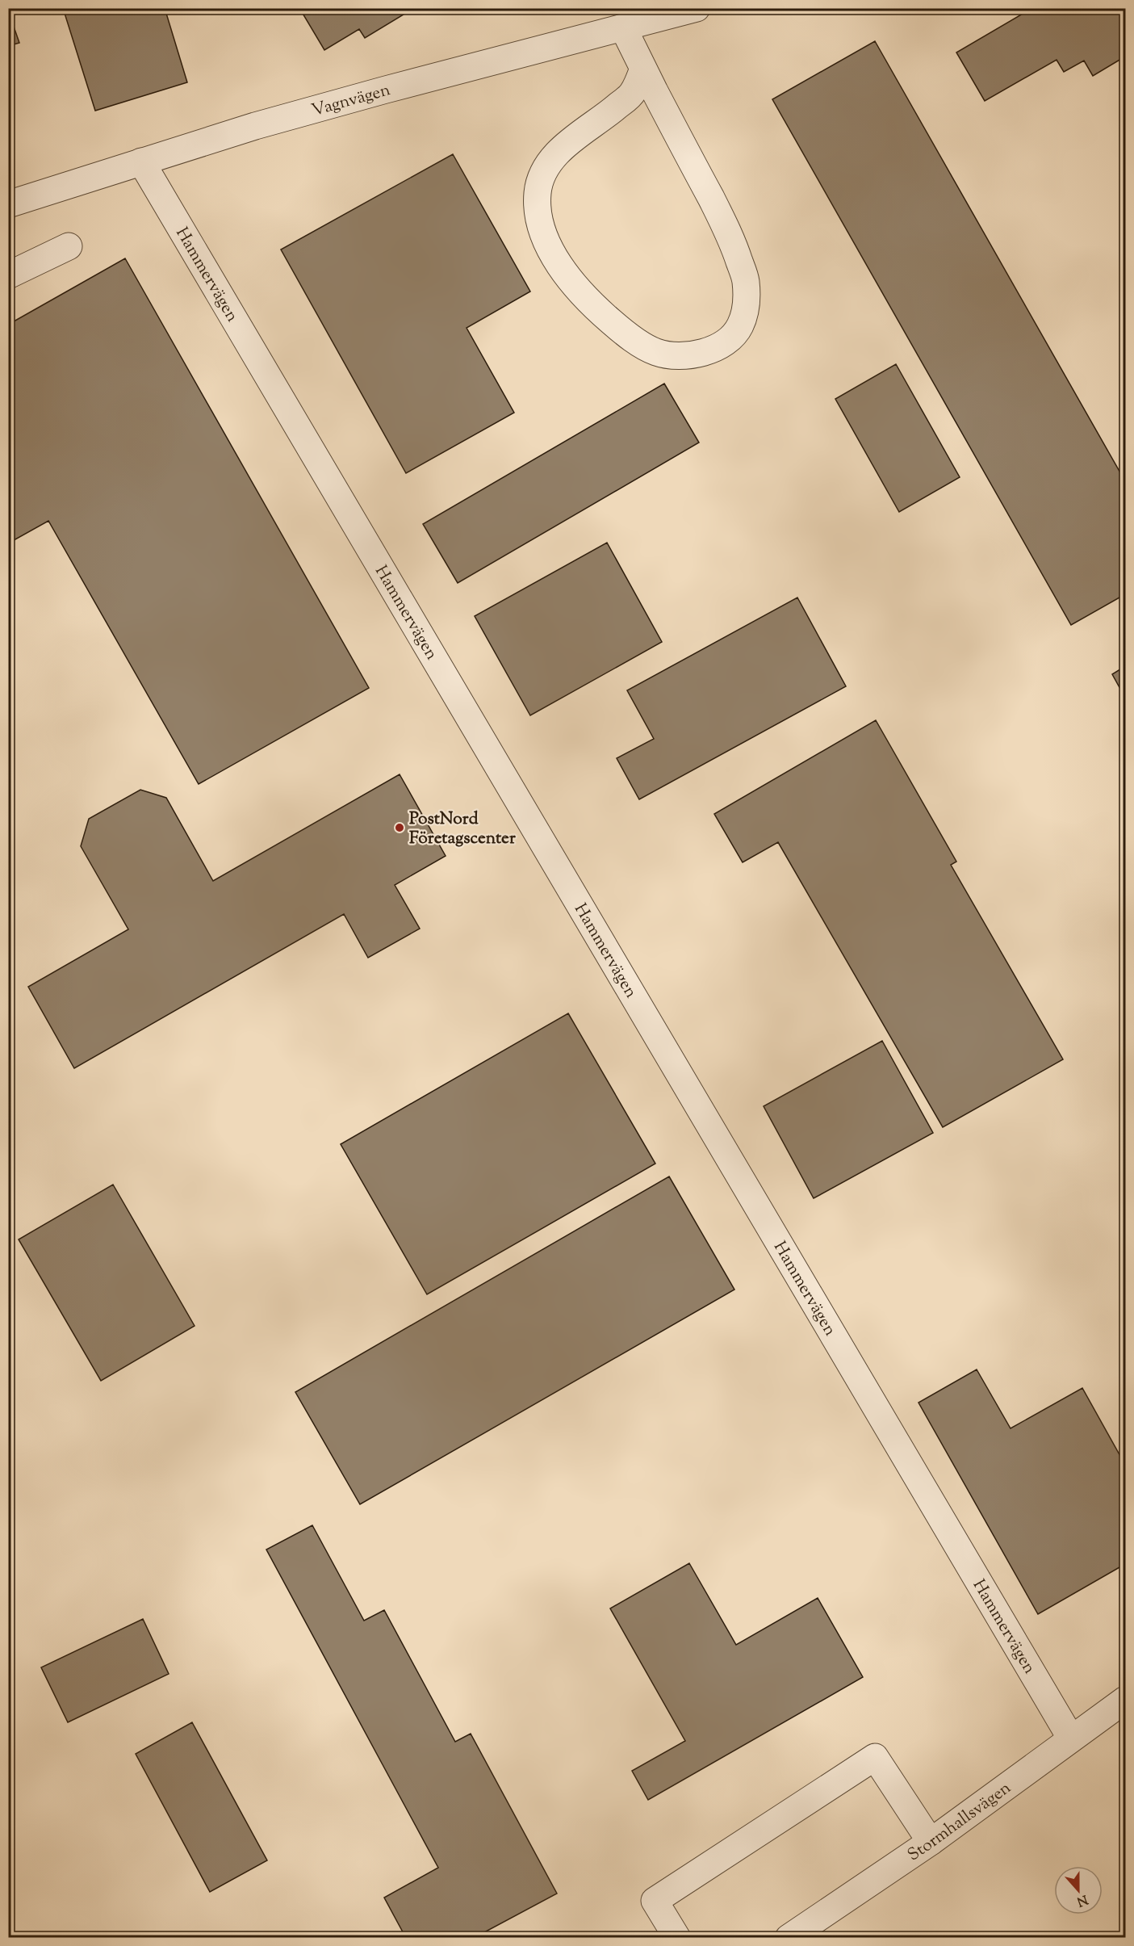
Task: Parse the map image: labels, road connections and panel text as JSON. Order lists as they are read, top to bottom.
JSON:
{
  "streets": {
    "street": ["Vagnvägen", "Hammervägen", "Stormhallsvägen"]
  },
  "crossings": [
    ["Vagnvägen", "Hammervägen"],
    ["Hammervägen", "Stormhallsvägen"]
  ],
  "places": ["PostNord Företagscenter"],
  "north": "bottom"
}
